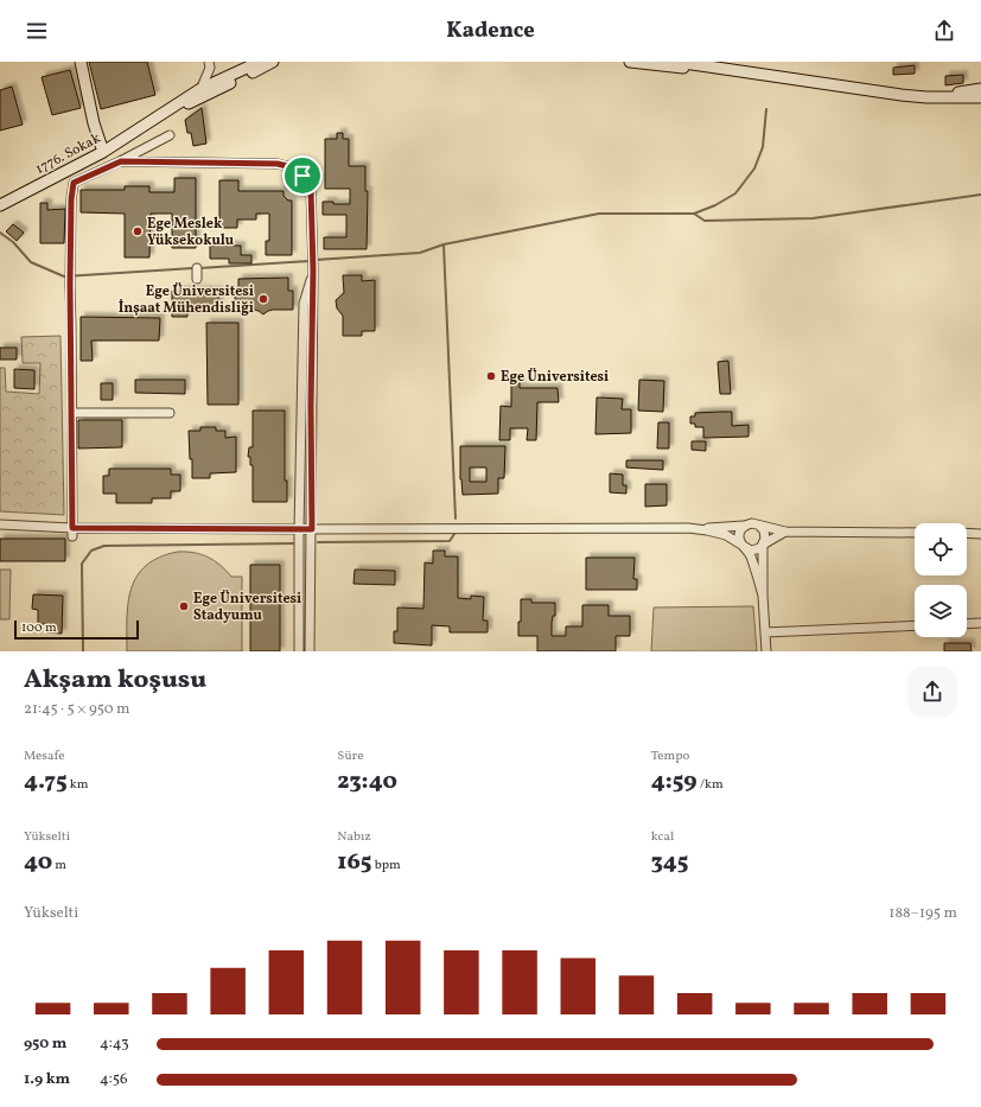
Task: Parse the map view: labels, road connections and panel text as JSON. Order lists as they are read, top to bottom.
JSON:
{
  "streets": {
    "street": ["1776. Sokak"]
  },
  "places": [
    "Ege Meslek Yüksekokulu",
    "Ege Üniversitesi İnşaat Mühendisliği",
    "Ege Üniversitesi",
    "Ege Üniversitesi Stadyumu"
  ],
  "scale_bar": "100 m",
  "page": {
    "header": "Kadence",
    "scale": "100 m",
    "heading": ["Akşam koşusu", "21:45 · 5 × 950 m"],
    "stats": [
      ["Mesafe", "4.75 km"],
      ["Süre", "23:40"],
      ["Tempo", "4:59 /km"],
      ["Yükselti", "40 m"],
      ["Nabız", "165 bpm"],
      ["kcal", "345"]
    ],
    "chart": ["Yükselti", "188–195 m"],
    "list": [
      {
        "name": "950 m",
        "note": "4:43"
      },
      {
        "name": "1.9 km",
        "note": "4:56"
      }
    ]
  }
}
